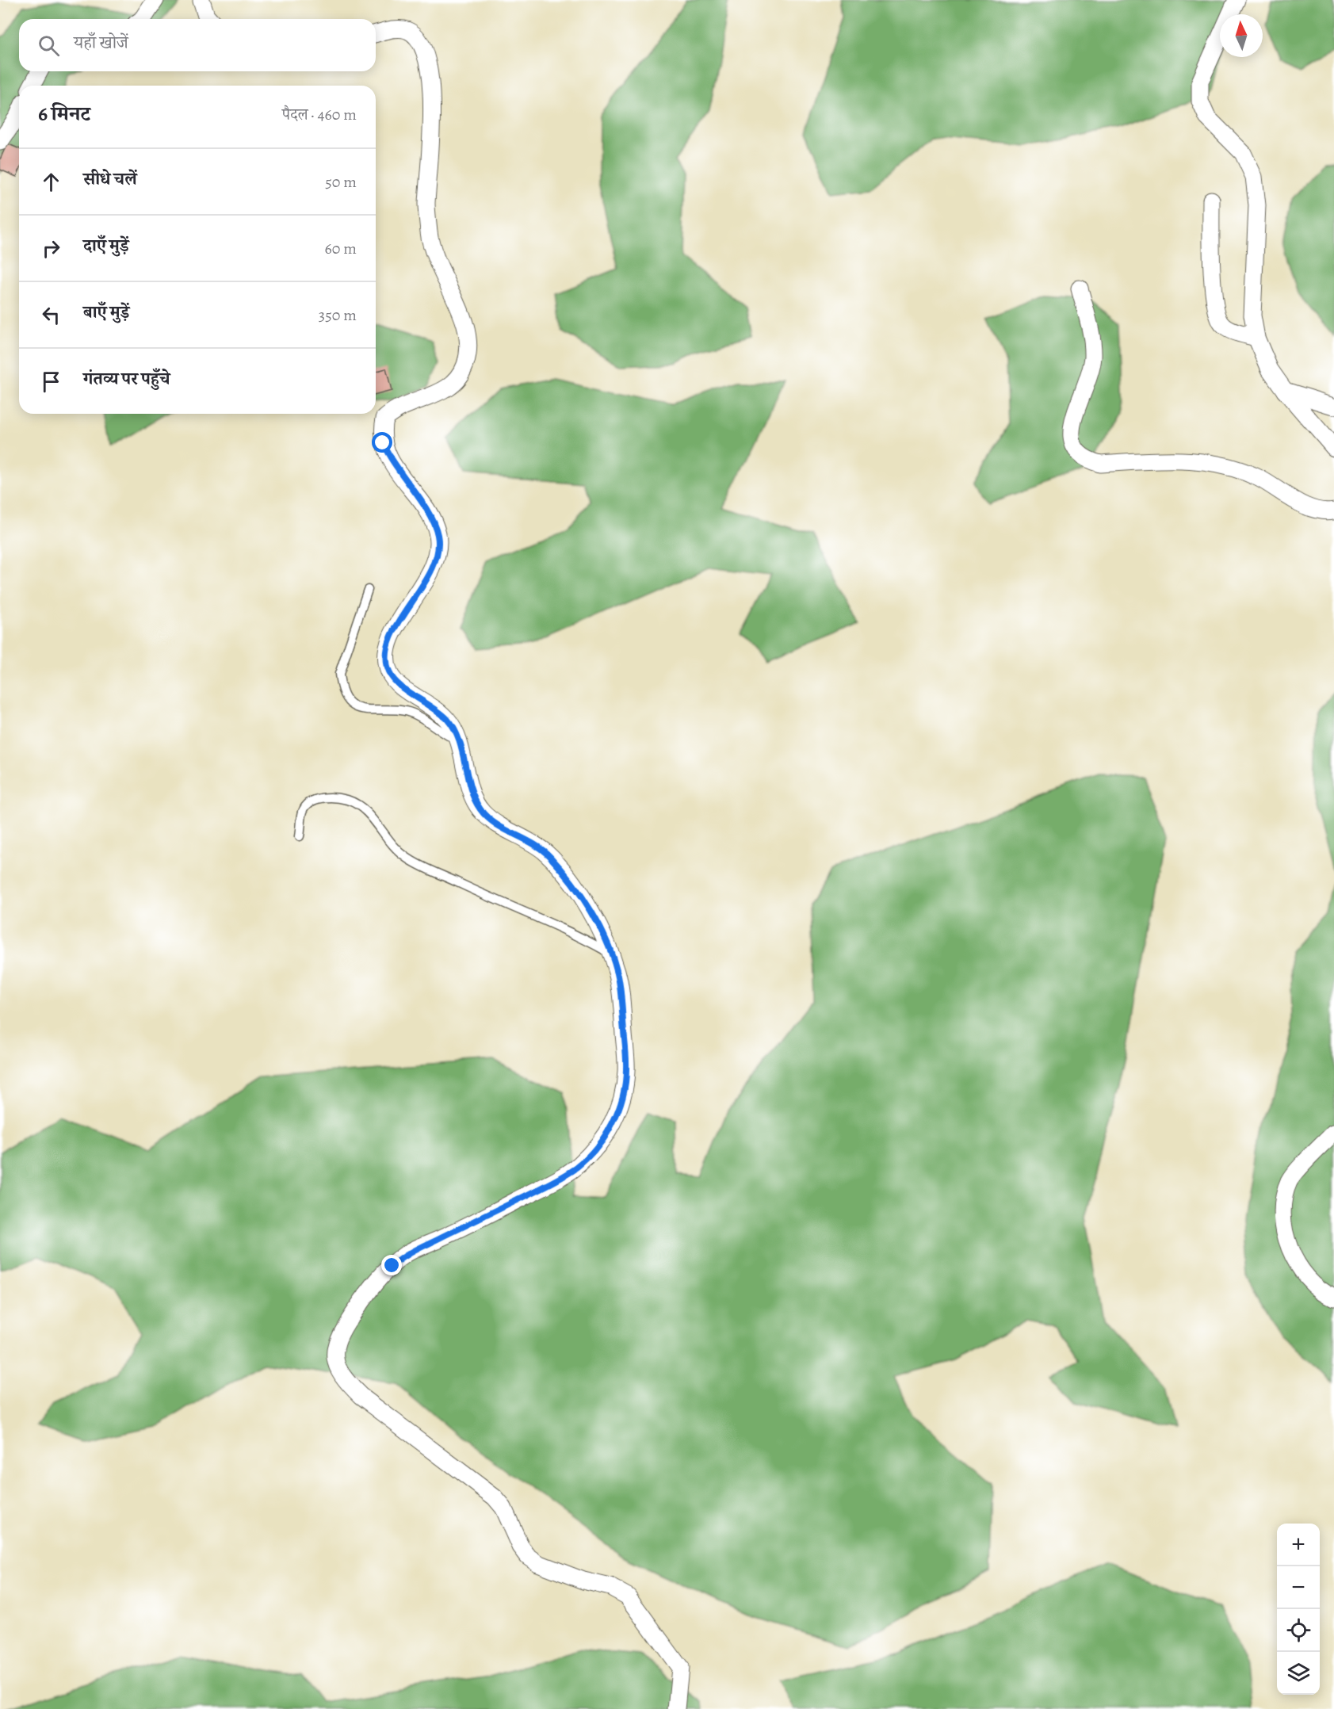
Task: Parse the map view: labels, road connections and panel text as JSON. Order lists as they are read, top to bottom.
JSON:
{
  "north": "top",
  "page": {
    "search": "यहाँ खोजें",
    "heading": ["6 मिनट", "पैदल · 460 m"],
    "list": [
      ["सीधे चलें", "50 m"],
      ["दाएँ मुड़ें", "60 m"],
      ["बाएँ मुड़ें", "350 m"],
      "गंतव्य पर पहुँचे"
    ],
    "map_buttons": ["+", "−"]
  }
}
